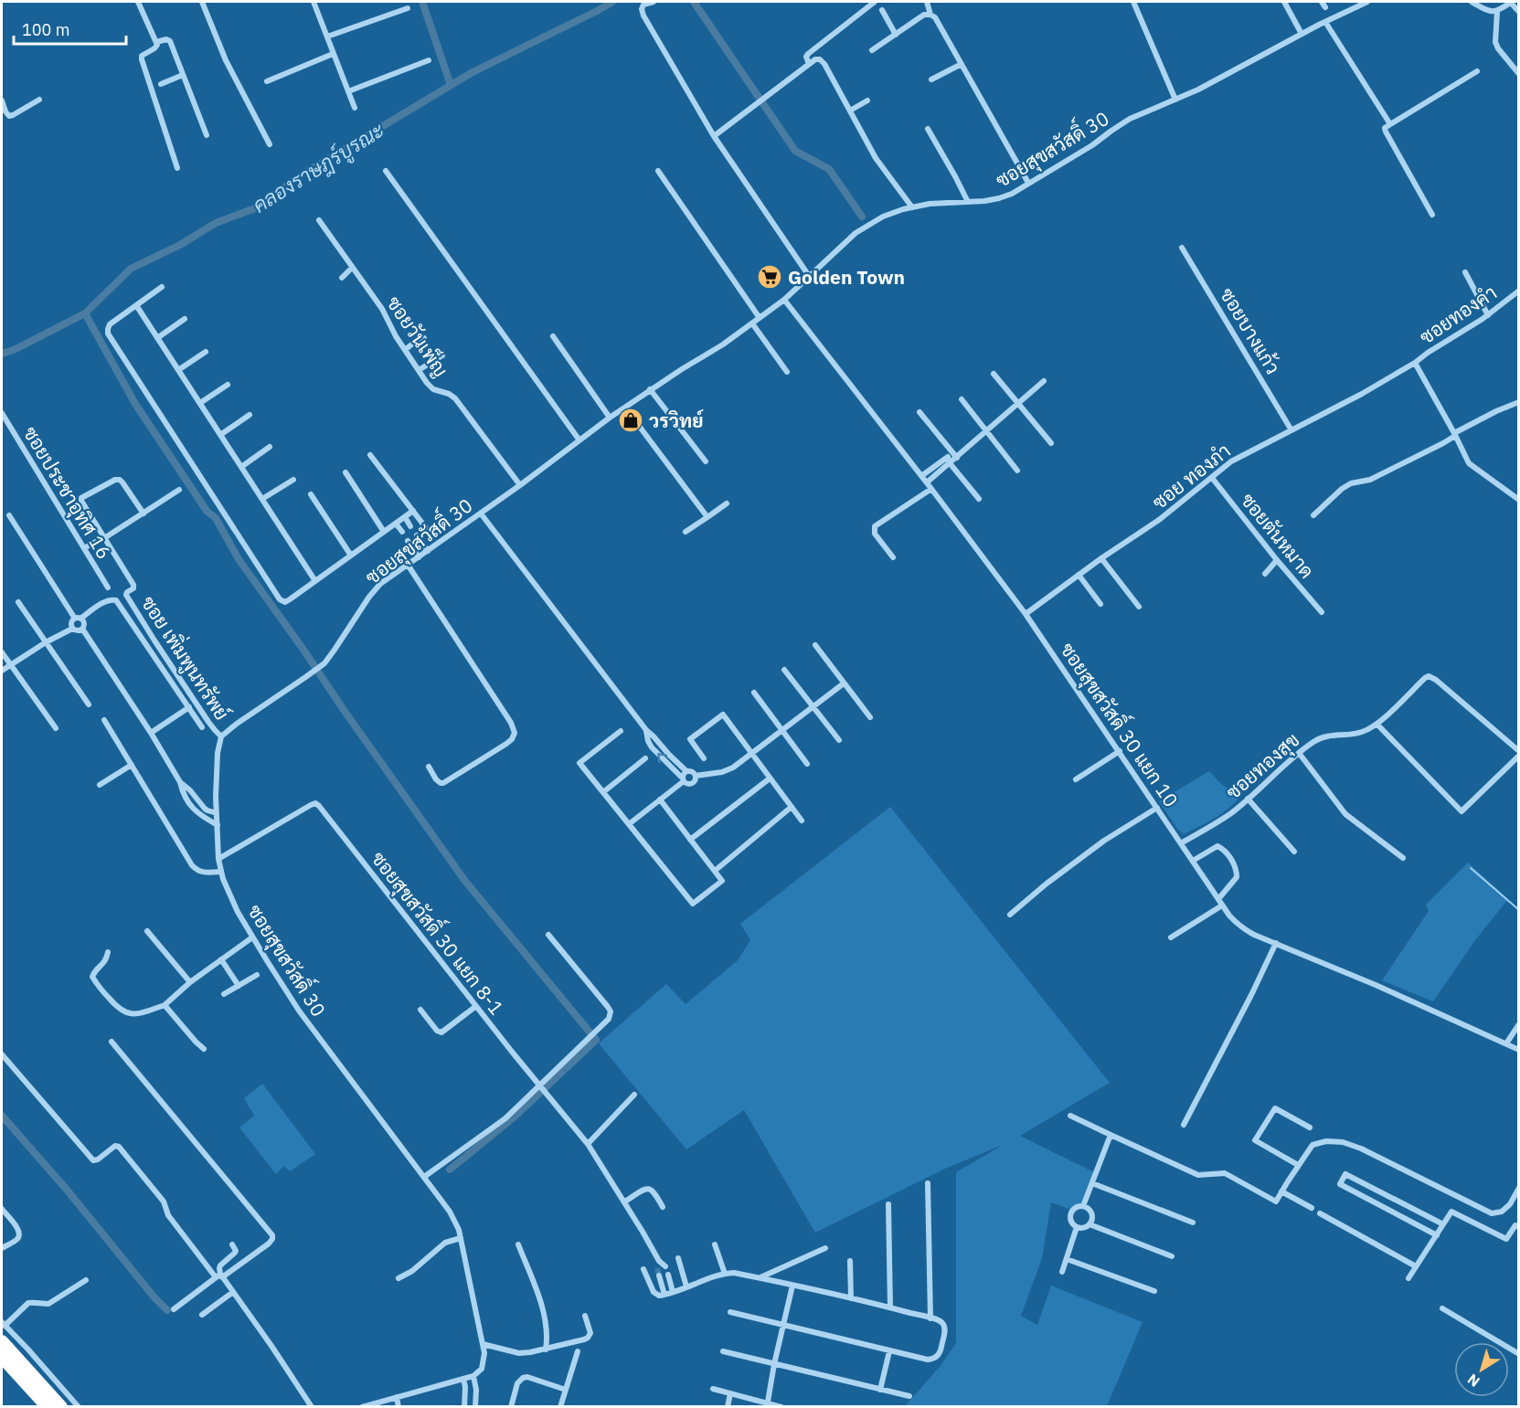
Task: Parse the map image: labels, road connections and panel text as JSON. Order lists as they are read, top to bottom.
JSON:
{
  "streets": {
    "street": [
      "ซอยสุขสวัสดิ์ 30",
      "ซอยทองคำ",
      "ซอยบางแก้ว",
      "ซอยวันเพ็ญ",
      "ซอย ทองภํา",
      "ซอยประชาอุทิศ 16",
      "ซอยตันหมาด",
      "ซอย เพิ่มพูนทรัพย์",
      "ซอยสุขสวัสดิ์ 30 แยก 10",
      "ซอยทองสุข",
      "ซอยสุขสวัสดิ์ 30 แยก 8-1"
    ]
  },
  "crossings": [
    ["ซอยสุขสวัสดิ์ 30", "ซอยวันเพ็ญ"],
    ["ซอยสุขสวัสดิ์ 30", "ซอย เพิ่มพูนทรัพย์"],
    ["ซอยสุขสวัสดิ์ 30", "ซอยสุขสวัสดิ์ 30 แยก 10"],
    ["ซอยสุขสวัสดิ์ 30", "ซอยสุขสวัสดิ์ 30 แยก 8-1"],
    ["ซอยทองคำ", "ซอย ทองภํา"],
    ["ซอยบางแก้ว", "ซอย ทองภํา"],
    ["ซอย ทองภํา", "ซอยตันหมาด"],
    ["ซอย ทองภํา", "ซอยสุขสวัสดิ์ 30 แยก 10"],
    ["ซอยสุขสวัสดิ์ 30 แยก 10", "ซอยทองสุข"]
  ],
  "water": ["คลองราษฎร์บูรณะ"],
  "places": {
    "supermarket": ["Golden Town"],
    "shop": ["วรวิทย์"]
  },
  "scale_bar": "100 m",
  "north": "bottom left"
}
